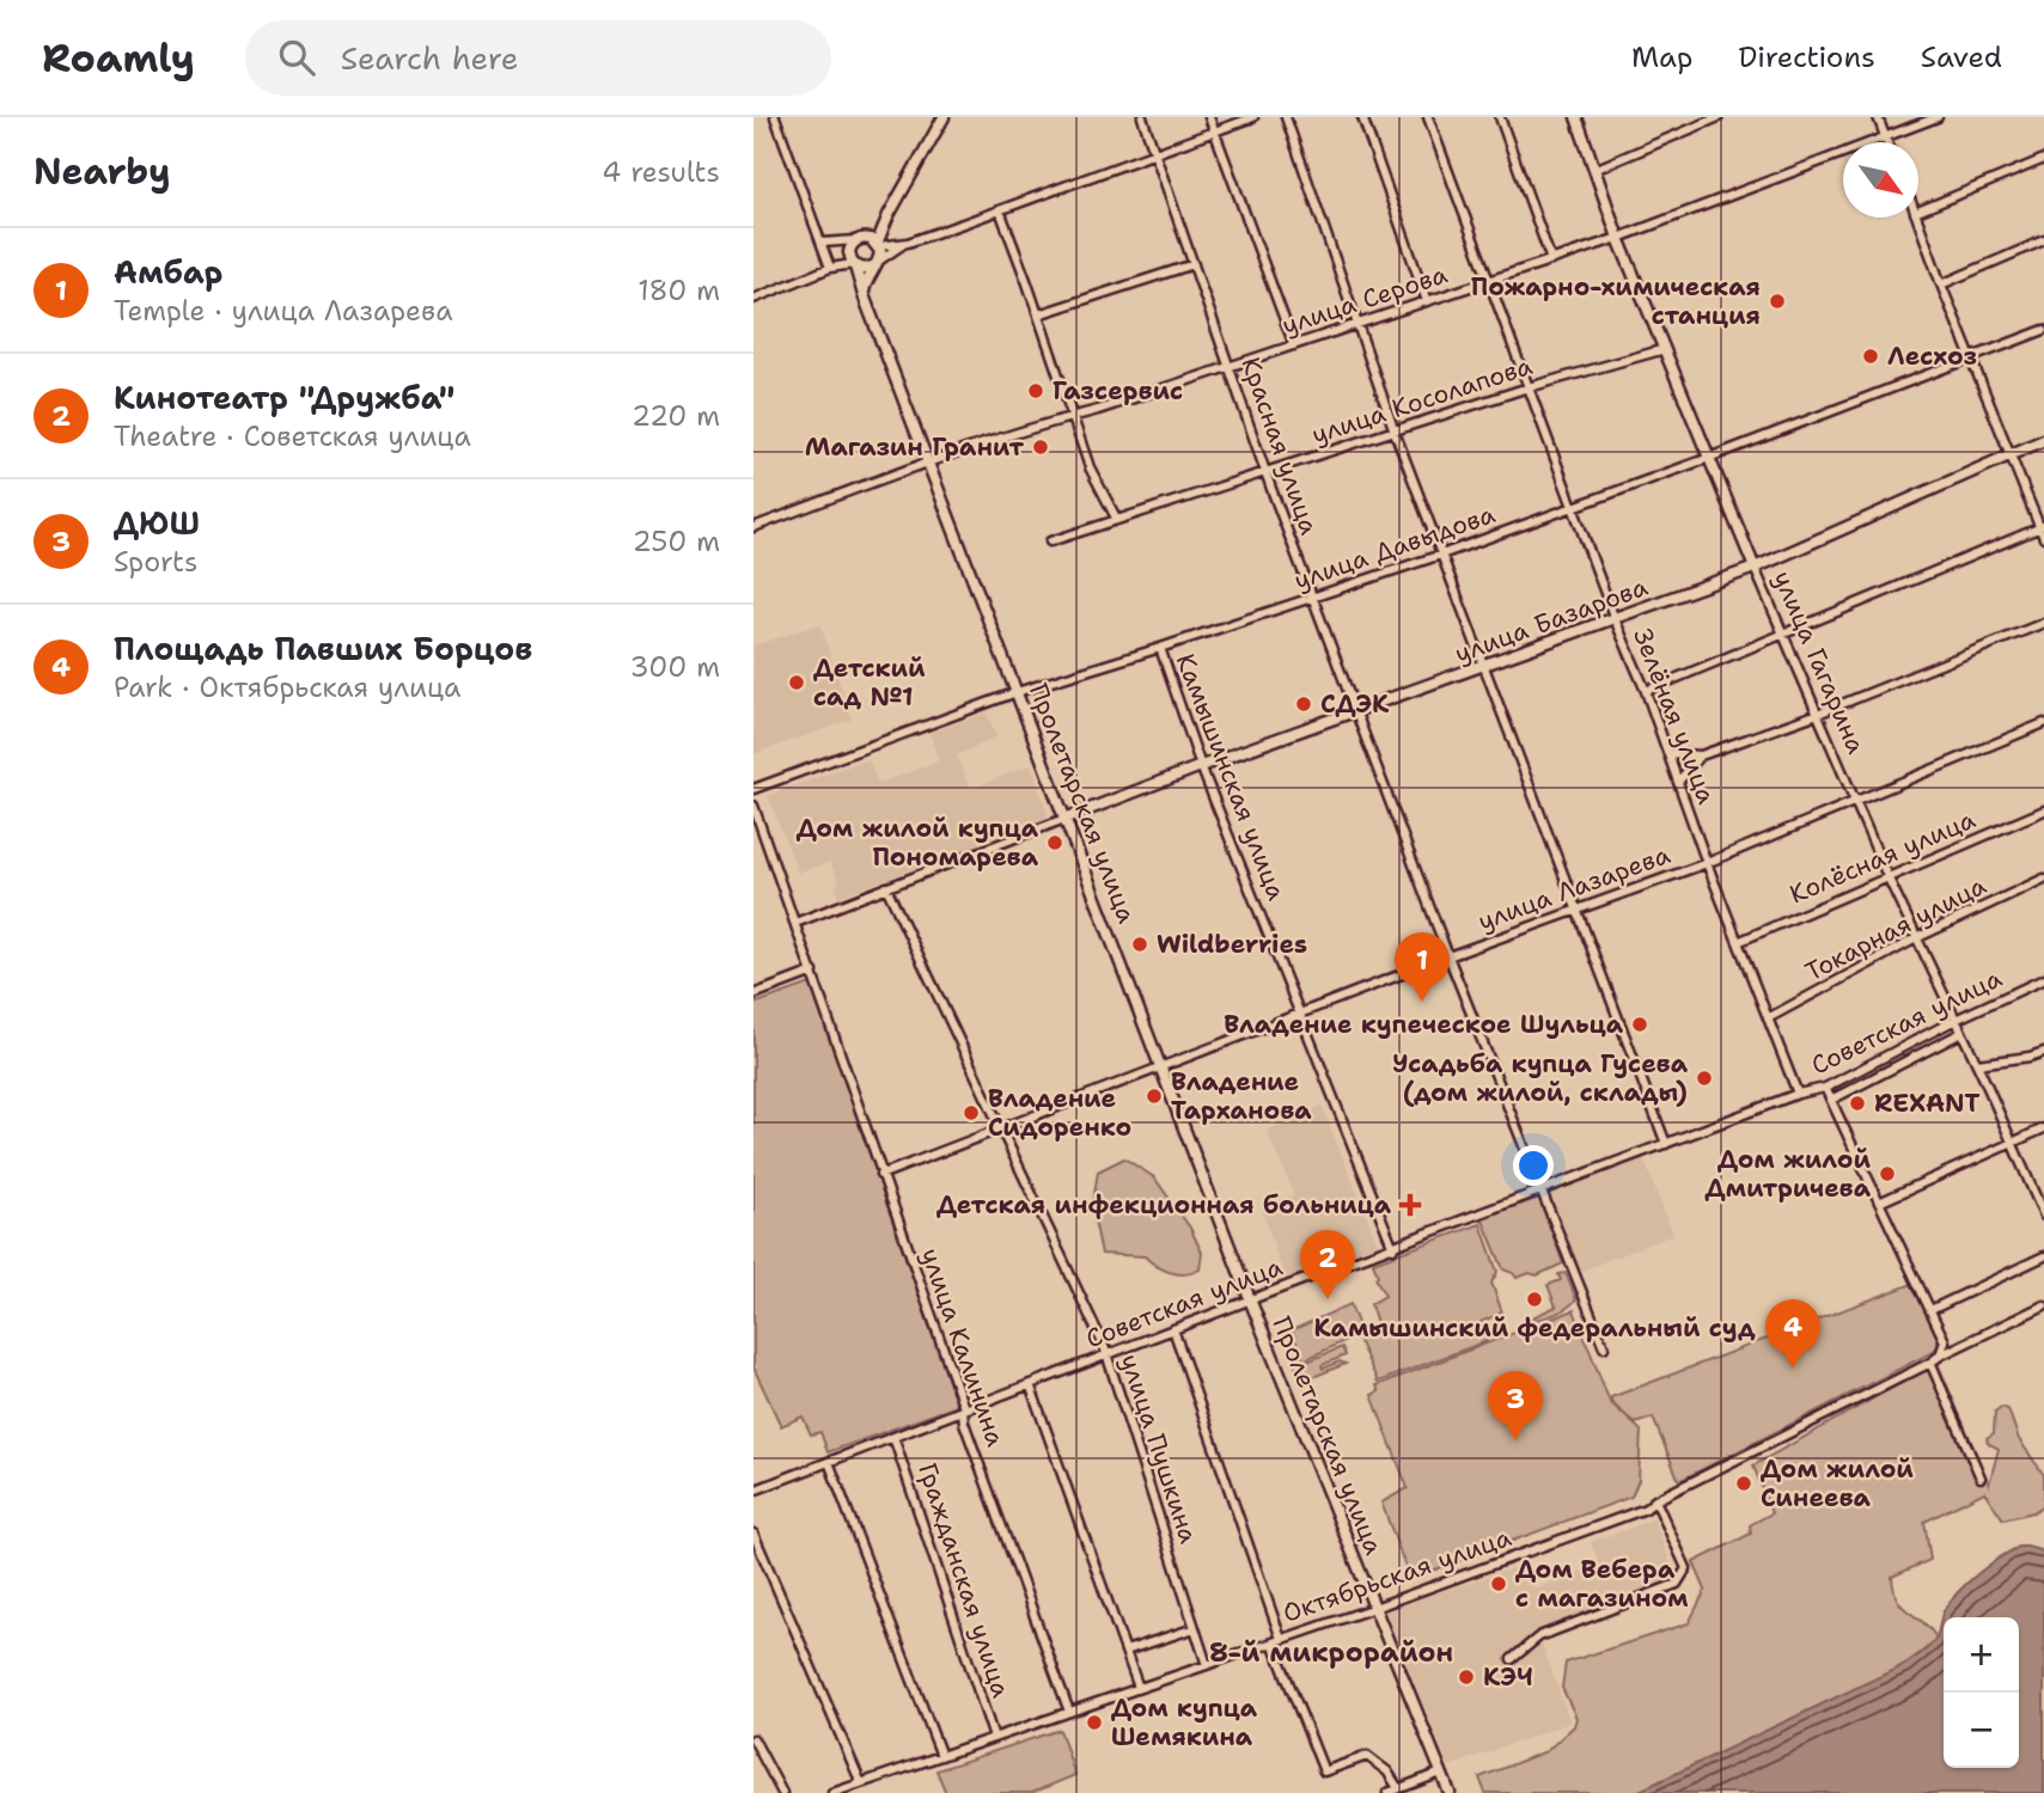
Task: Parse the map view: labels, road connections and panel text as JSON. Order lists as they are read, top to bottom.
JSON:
{
  "streets": {
    "main road": ["улица Базарова", "улица Гагарина", "Пролетарская улица"],
    "street": [
      "улица Серова",
      "улица Косолапова",
      "Красная улица",
      "улица Давыдова",
      "Зелёная улица",
      "Камышинская улица",
      "Колёсная улица",
      "улица Лазарева",
      "Токарная улица",
      "Советская улица",
      "улица Калинина",
      "улица Пушкина",
      "Октябрьская улица",
      "Гражданская улица"
    ]
  },
  "crossings": [
    ["улица Серова", "Красная улица"],
    ["улица Серова", "улица Гагарина"],
    ["улица Серова", "Зелёная улица"],
    ["улица Серова", "Пролетарская улица"],
    ["улица Косолапова", "Красная улица"],
    ["улица Косолапова", "улица Гагарина"],
    ["улица Косолапова", "Зелёная улица"],
    ["Красная улица", "улица Давыдова"],
    ["Красная улица", "улица Базарова"],
    ["Красная улица", "улица Лазарева"],
    ["Красная улица", "Советская улица"],
    ["улица Давыдова", "улица Гагарина"],
    ["улица Давыдова", "Зелёная улица"],
    ["улица Давыдова", "Камышинская улица"],
    ["улица Давыдова", "Пролетарская улица"],
    ["улица Базарова", "улица Гагарина"],
    ["улица Базарова", "Зелёная улица"],
    ["улица Базарова", "Камышинская улица"],
    ["улица Базарова", "Пролетарская улица"],
    ["улица Гагарина", "Колёсная улица"],
    ["улица Гагарина", "улица Лазарева"],
    ["улица Гагарина", "Токарная улица"],
    ["улица Гагарина", "Советская улица"],
    ["Зелёная улица", "Колёсная улица"],
    ["Зелёная улица", "улица Лазарева"],
    ["Зелёная улица", "Токарная улица"],
    ["Зелёная улица", "Советская улица"],
    ["Камышинская улица", "улица Лазарева"],
    ["Камышинская улица", "Советская улица"],
    ["Пролетарская улица", "улица Лазарева"],
    ["Пролетарская улица", "Советская улица"],
    ["Пролетарская улица", "Октябрьская улица"],
    ["улица Лазарева", "улица Калинина"],
    ["улица Лазарева", "улица Пушкина"],
    ["Советская улица", "улица Калинина"],
    ["Советская улица", "улица Пушкина"],
    ["Советская улица", "Гражданская улица"],
    ["улица Калинина", "Октябрьская улица"],
    ["улица Пушкина", "Октябрьская улица"],
    ["Октябрьская улица", "Гражданская улица"]
  ],
  "districts": ["8-й микрорайон"],
  "places": {
    "other": [
      "Пожарно-химическая станция",
      "Лесхоз",
      "Газсервис",
      "Магазин Гранит",
      "Детский сад №1",
      "СДЭК",
      "Дом жилой купца Пономарева",
      "Wildberries",
      "Владение купеческое Шульца",
      "Усадьба купца Гусева (дом жилой, склады)",
      "Владение Тарханова",
      "REXANT",
      "Владение Сидоренко",
      "Дом жилой Дмитричева",
      "Камышинский федеральный суд",
      "Дом жилой Синеева",
      "Дом Вебера с магазином",
      "КЭЧ",
      "Дом купца Шемякина"
    ],
    "health": ["Детская инфекционная больница"]
  },
  "north": "bottom right",
  "page": {
    "header": "Roamly",
    "search": "Search here",
    "nav": ["Map", "Directions", "Saved"],
    "heading": ["Nearby", "4 results"],
    "list": [
      {
        "mark": "1",
        "name": "Амбар",
        "note": "Temple · улица Лазарева",
        "value": "180 m"
      },
      {
        "mark": "2",
        "name": "Кинотеатр \"Дружба\"",
        "note": "Theatre · Советская улица",
        "value": "220 m"
      },
      {
        "mark": "3",
        "name": "ДЮШ",
        "note": "Sports",
        "value": "250 m"
      },
      {
        "mark": "4",
        "name": "Площадь Павших Борцов",
        "note": "Park · Октябрьская улица",
        "value": "300 m"
      }
    ],
    "pins": [
      "1",
      "2",
      "4",
      "3"
    ],
    "map_buttons": ["+", "−"]
  }
}
